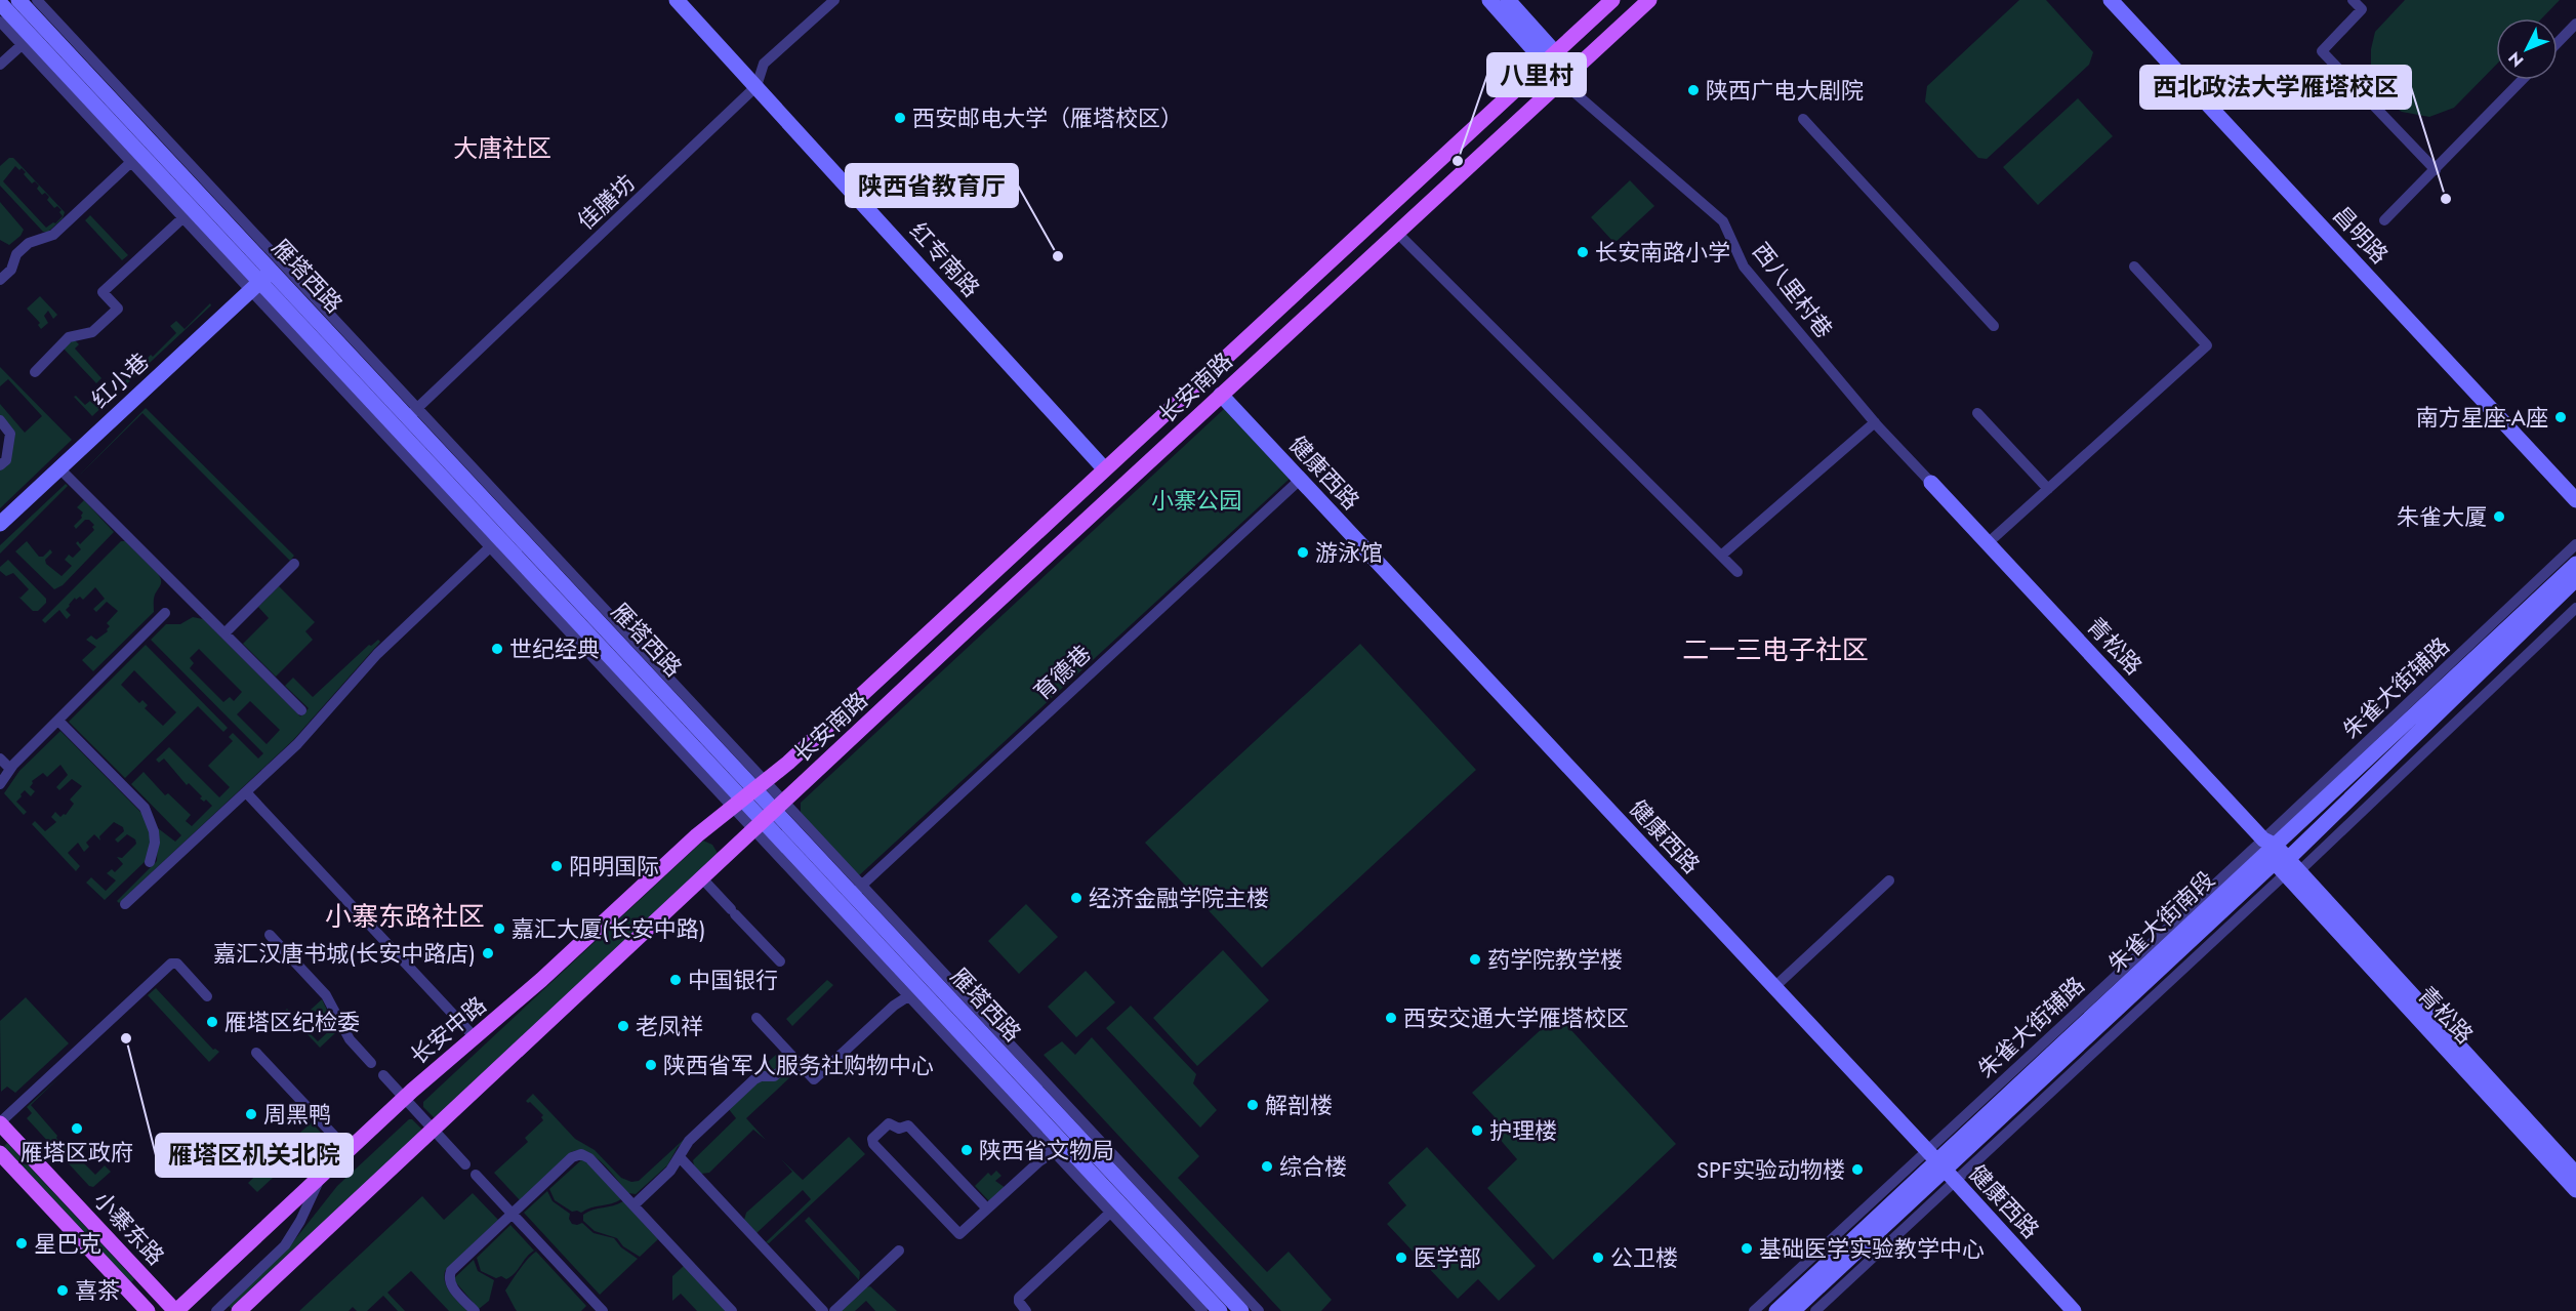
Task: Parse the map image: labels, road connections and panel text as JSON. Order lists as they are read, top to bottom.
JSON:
{
  "streets": {
    "main road": [
      "昌明路",
      "红专南路",
      "雁塔西路",
      "红小巷",
      "长安南路",
      "健康西路",
      "青松路",
      "朱雀大街南段",
      "长安中路",
      "小寨东路"
    ],
    "street": [
      "佳膳坊",
      "西八里村巷",
      "育德巷",
      "朱雀大街辅路"
    ]
  },
  "crossings": [
    ["佳膳坊", "红专南路"],
    ["佳膳坊", "雁塔西路"],
    ["红专南路", "长安南路"],
    ["雁塔西路", "红小巷"],
    ["雁塔西路", "长安南路"],
    ["雁塔西路", "育德巷"],
    ["雁塔西路", "长安中路"],
    ["西八里村巷", "长安南路"],
    ["西八里村巷", "青松路"],
    ["长安南路", "健康西路"],
    ["长安南路", "长安中路"],
    ["健康西路", "育德巷"],
    ["健康西路", "朱雀大街辅路"],
    ["健康西路", "朱雀大街南段"],
    ["青松路", "朱雀大街辅路"],
    ["青松路", "朱雀大街南段"],
    ["朱雀大街辅路", "朱雀大街南段"],
    ["长安中路", "小寨东路"]
  ],
  "districts": ["大唐社区", "二一三电子社区", "小寨东路社区"],
  "parks": ["小寨公园"],
  "places": [
    "陕西广电大剧院",
    "西安邮电大学（雁塔校区）",
    "八里村",
    "西北政法大学雁塔校区",
    "长安南路小学",
    "陕西省教育厅",
    "南方星座-A座",
    "朱雀大厦",
    "游泳馆",
    "世纪经典",
    "阳明国际",
    "经济金融学院主楼",
    "嘉汇大厦(长安中路)",
    "嘉汇汉唐书城(长安中路店)",
    "药学院教学楼",
    "中国银行",
    "西安交通大学雁塔校区",
    "雁塔区纪检委",
    "老凤祥",
    "雁塔区机关北院",
    "陕西省军人服务社购物中心",
    "解剖楼",
    "周黑鸭",
    "雁塔区政府",
    "护理楼",
    "陕西省文物局",
    "综合楼",
    "SPF实验动物楼",
    "星巴克",
    "基础医学实验教学中心",
    "医学部",
    "公卫楼",
    "喜茶"
  ],
  "north": "bottom left"
}
